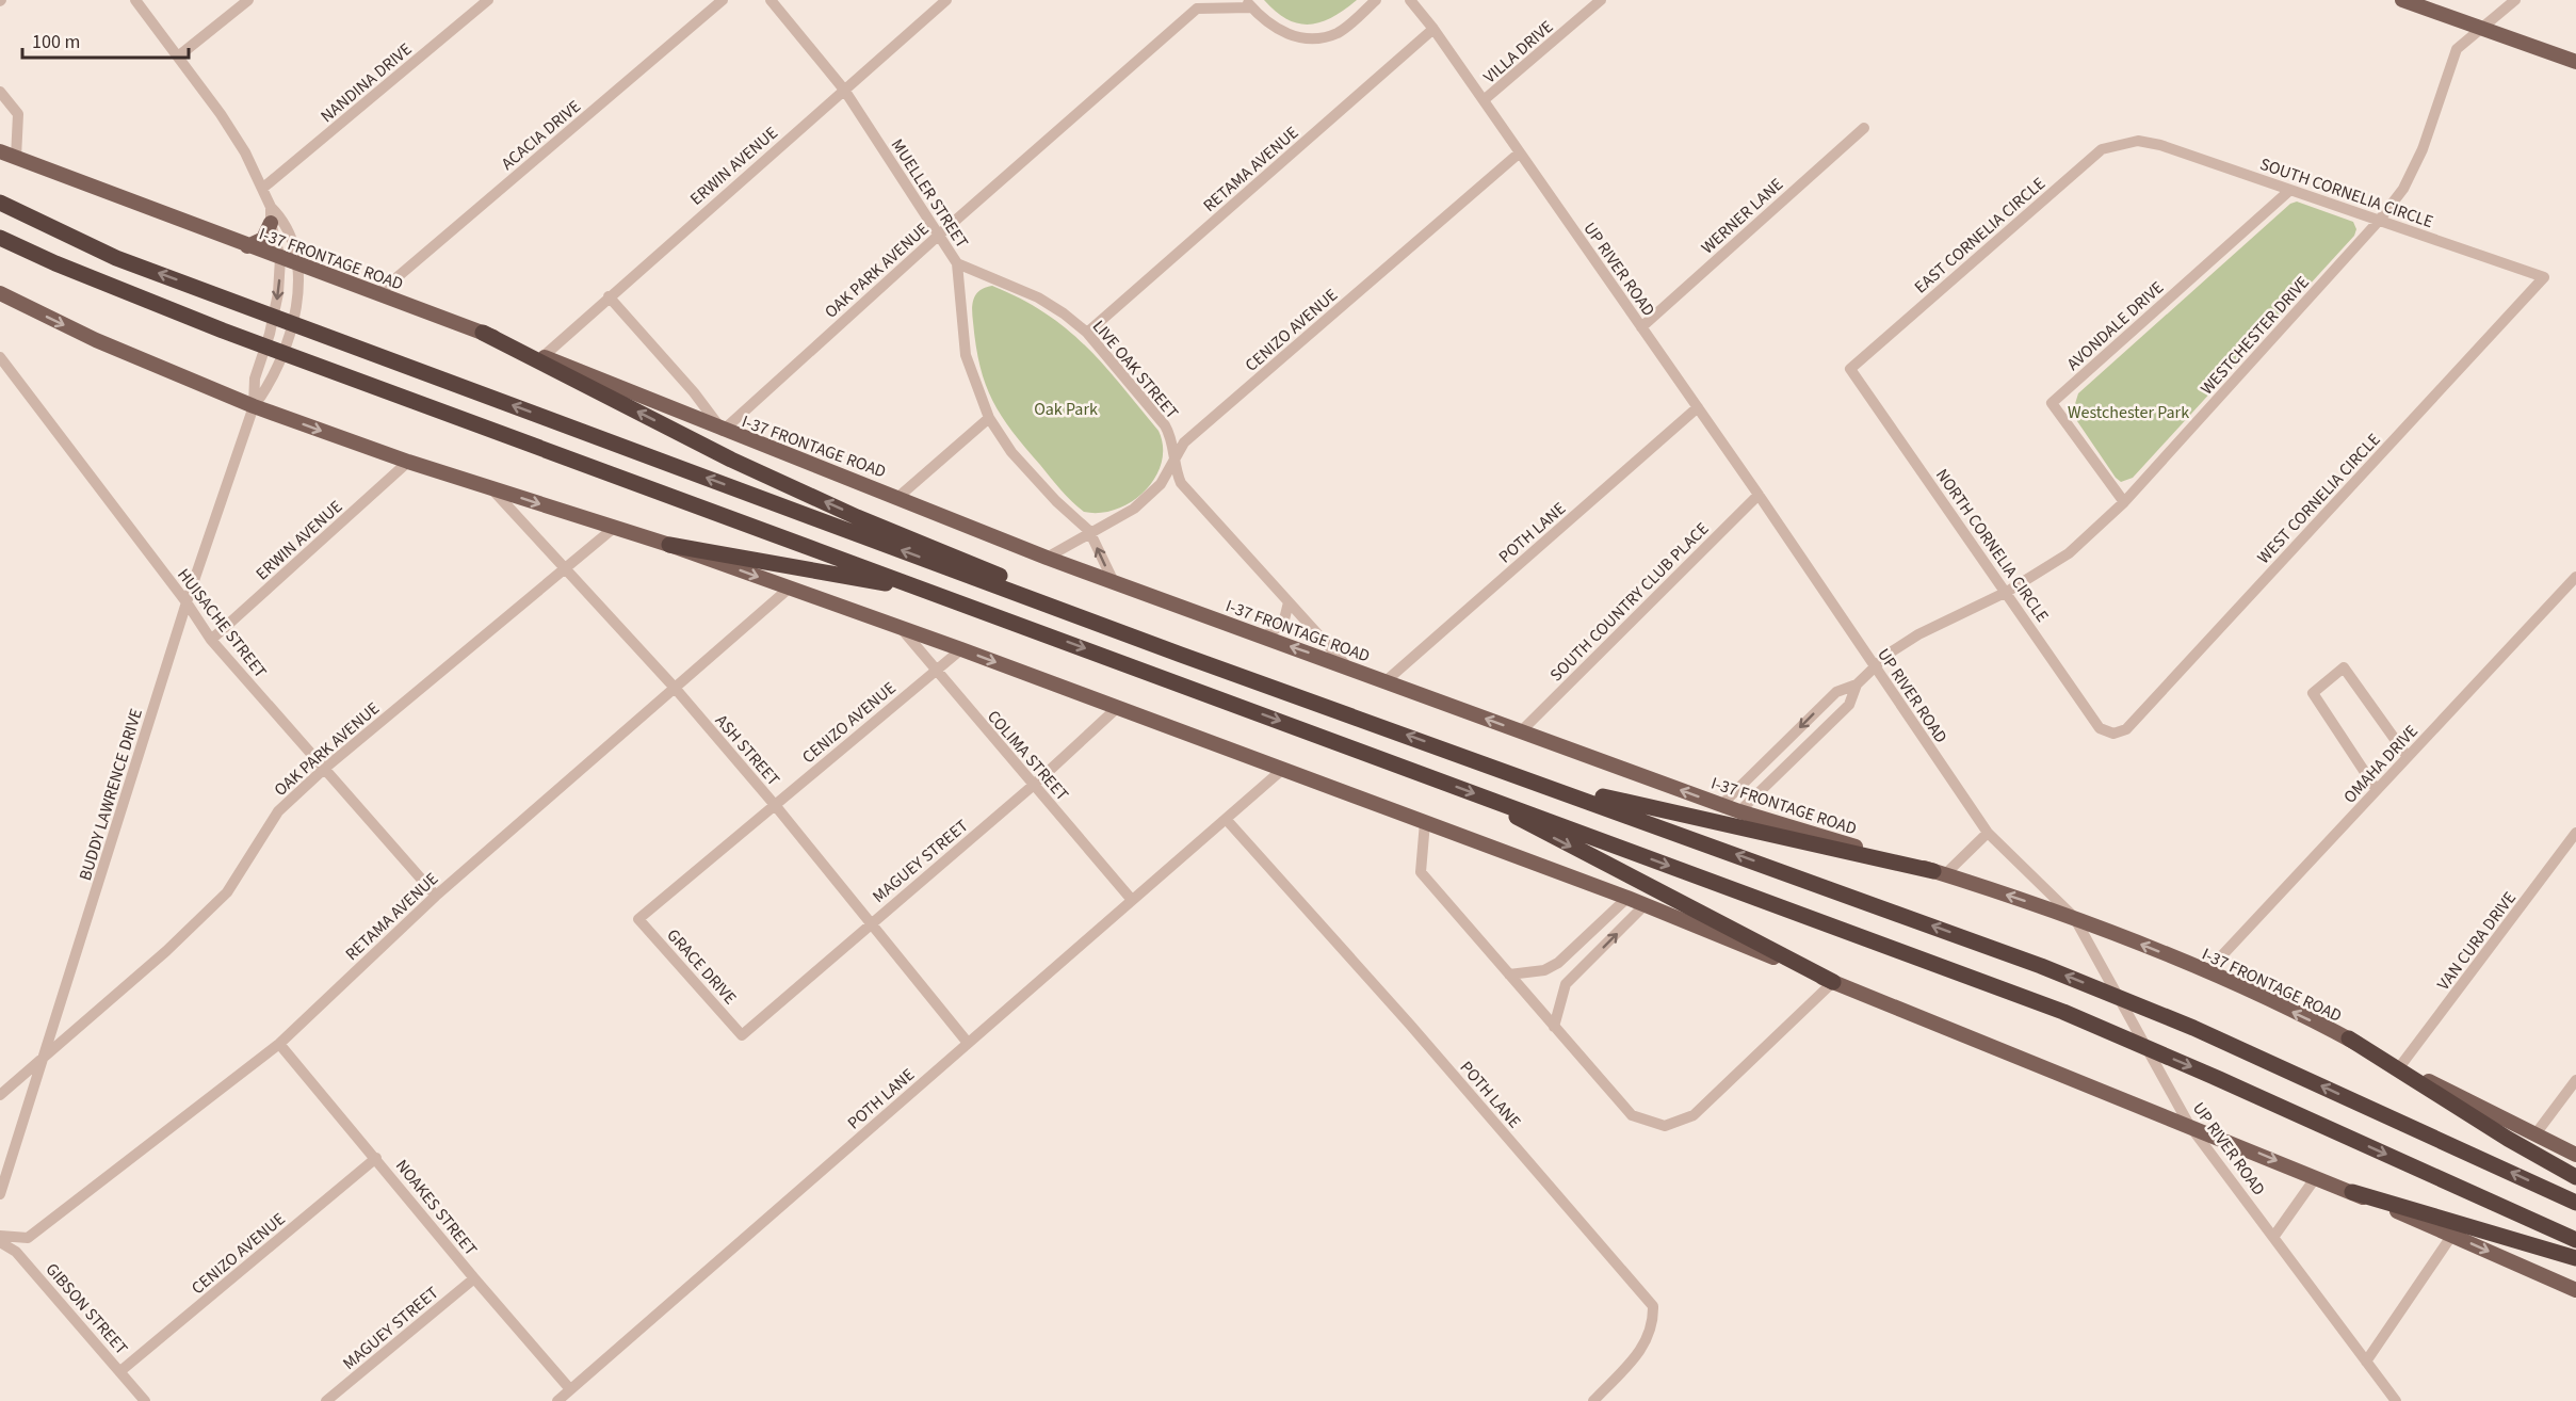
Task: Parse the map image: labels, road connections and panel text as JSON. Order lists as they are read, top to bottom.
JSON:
{
  "streets": {
    "main road": ["I-37 FRONTAGE ROAD"],
    "street": [
      "VILLA DRIVE",
      "NANDINA DRIVE",
      "ACACIA DRIVE",
      "ERWIN AVENUE",
      "RETAMA AVENUE",
      "SOUTH CORNELIA CIRCLE",
      "MUELLER STREET",
      "WERNER LANE",
      "EAST CORNELIA CIRCLE",
      "UP RIVER ROAD",
      "OAK PARK AVENUE",
      "AVONDALE DRIVE",
      "CENIZO AVENUE",
      "WESTCHESTER DRIVE",
      "LIVE OAK STREET",
      "WEST CORNELIA CIRCLE",
      "POTH LANE",
      "NORTH CORNELIA CIRCLE",
      "SOUTH COUNTRY CLUB PLACE",
      "HUISACHE STREET",
      "ASH STREET",
      "COLIMA STREET",
      "OMAHA DRIVE",
      "BUDDY LAWRENCE DRIVE",
      "MAGUEY STREET",
      "VAN CURA DRIVE",
      "GRACE DRIVE",
      "NOAKES STREET",
      "GIBSON STREET"
    ]
  },
  "crossings": [
    ["VILLA DRIVE", "UP RIVER ROAD"],
    ["NANDINA DRIVE", "BUDDY LAWRENCE DRIVE"],
    ["ACACIA DRIVE", "I-37 FRONTAGE ROAD"],
    ["ERWIN AVENUE", "MUELLER STREET"],
    ["ERWIN AVENUE", "I-37 FRONTAGE ROAD"],
    ["ERWIN AVENUE", "HUISACHE STREET"],
    ["RETAMA AVENUE", "UP RIVER ROAD"],
    ["RETAMA AVENUE", "LIVE OAK STREET"],
    ["RETAMA AVENUE", "HUISACHE STREET"],
    ["RETAMA AVENUE", "ASH STREET"],
    ["RETAMA AVENUE", "NOAKES STREET"],
    ["SOUTH CORNELIA CIRCLE", "EAST CORNELIA CIRCLE"],
    ["SOUTH CORNELIA CIRCLE", "AVONDALE DRIVE"],
    ["SOUTH CORNELIA CIRCLE", "WESTCHESTER DRIVE"],
    ["SOUTH CORNELIA CIRCLE", "WEST CORNELIA CIRCLE"],
    ["MUELLER STREET", "I-37 FRONTAGE ROAD"],
    ["MUELLER STREET", "OAK PARK AVENUE"],
    ["MUELLER STREET", "CENIZO AVENUE"],
    ["MUELLER STREET", "LIVE OAK STREET"],
    ["WERNER LANE", "UP RIVER ROAD"],
    ["EAST CORNELIA CIRCLE", "NORTH CORNELIA CIRCLE"],
    ["I-37 FRONTAGE ROAD", "UP RIVER ROAD"],
    ["I-37 FRONTAGE ROAD", "OAK PARK AVENUE"],
    ["I-37 FRONTAGE ROAD", "CENIZO AVENUE"],
    ["I-37 FRONTAGE ROAD", "LIVE OAK STREET"],
    ["I-37 FRONTAGE ROAD", "POTH LANE"],
    ["I-37 FRONTAGE ROAD", "SOUTH COUNTRY CLUB PLACE"],
    ["I-37 FRONTAGE ROAD", "OMAHA DRIVE"],
    ["I-37 FRONTAGE ROAD", "BUDDY LAWRENCE DRIVE"],
    ["I-37 FRONTAGE ROAD", "VAN CURA DRIVE"],
    ["UP RIVER ROAD", "CENIZO AVENUE"],
    ["UP RIVER ROAD", "WESTCHESTER DRIVE"],
    ["UP RIVER ROAD", "POTH LANE"],
    ["UP RIVER ROAD", "SOUTH COUNTRY CLUB PLACE"],
    ["OAK PARK AVENUE", "HUISACHE STREET"],
    ["OAK PARK AVENUE", "ASH STREET"],
    ["OAK PARK AVENUE", "BUDDY LAWRENCE DRIVE"],
    ["AVONDALE DRIVE", "WESTCHESTER DRIVE"],
    ["CENIZO AVENUE", "LIVE OAK STREET"],
    ["CENIZO AVENUE", "ASH STREET"],
    ["CENIZO AVENUE", "COLIMA STREET"],
    ["CENIZO AVENUE", "GRACE DRIVE"],
    ["CENIZO AVENUE", "NOAKES STREET"],
    ["CENIZO AVENUE", "GIBSON STREET"],
    ["WESTCHESTER DRIVE", "NORTH CORNELIA CIRCLE"],
    ["WEST CORNELIA CIRCLE", "NORTH CORNELIA CIRCLE"],
    ["POTH LANE", "ASH STREET"],
    ["POTH LANE", "COLIMA STREET"],
    ["POTH LANE", "NOAKES STREET"],
    ["HUISACHE STREET", "BUDDY LAWRENCE DRIVE"],
    ["ASH STREET", "MAGUEY STREET"],
    ["COLIMA STREET", "MAGUEY STREET"],
    ["MAGUEY STREET", "GRACE DRIVE"],
    ["MAGUEY STREET", "NOAKES STREET"]
  ],
  "parks": ["Oak Park", "Westchester Park"],
  "scale_bar": "100 m"
}
